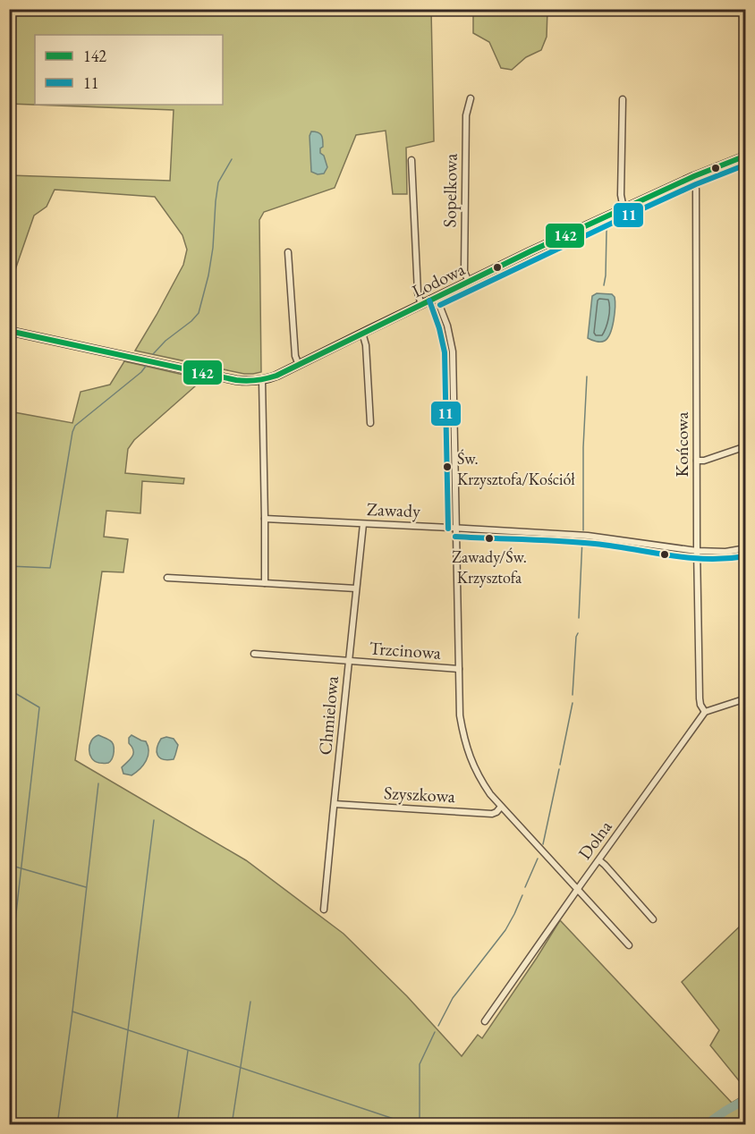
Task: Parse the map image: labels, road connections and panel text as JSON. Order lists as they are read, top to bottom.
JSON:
{
  "streets": {
    "street": [
      "Sopelkowa",
      "Lodowa",
      "Końcowa",
      "Zawady",
      "Trzcinowa",
      "Chmielowa",
      "Szyszkowa",
      "Dolna"
    ]
  },
  "crossings": [
    ["Sopelkowa", "Lodowa"],
    ["Lodowa", "Końcowa"],
    ["Końcowa", "Zawady"],
    ["Końcowa", "Dolna"],
    ["Zawady", "Chmielowa"],
    ["Trzcinowa", "Chmielowa"],
    ["Chmielowa", "Szyszkowa"]
  ],
  "places": ["Św. Krzysztofa/Kościół", "Zawady/Św. Krzysztofa"],
  "lines": ["transit line 142", "transit line 11"],
  "legend": ["142", "11"]
}
